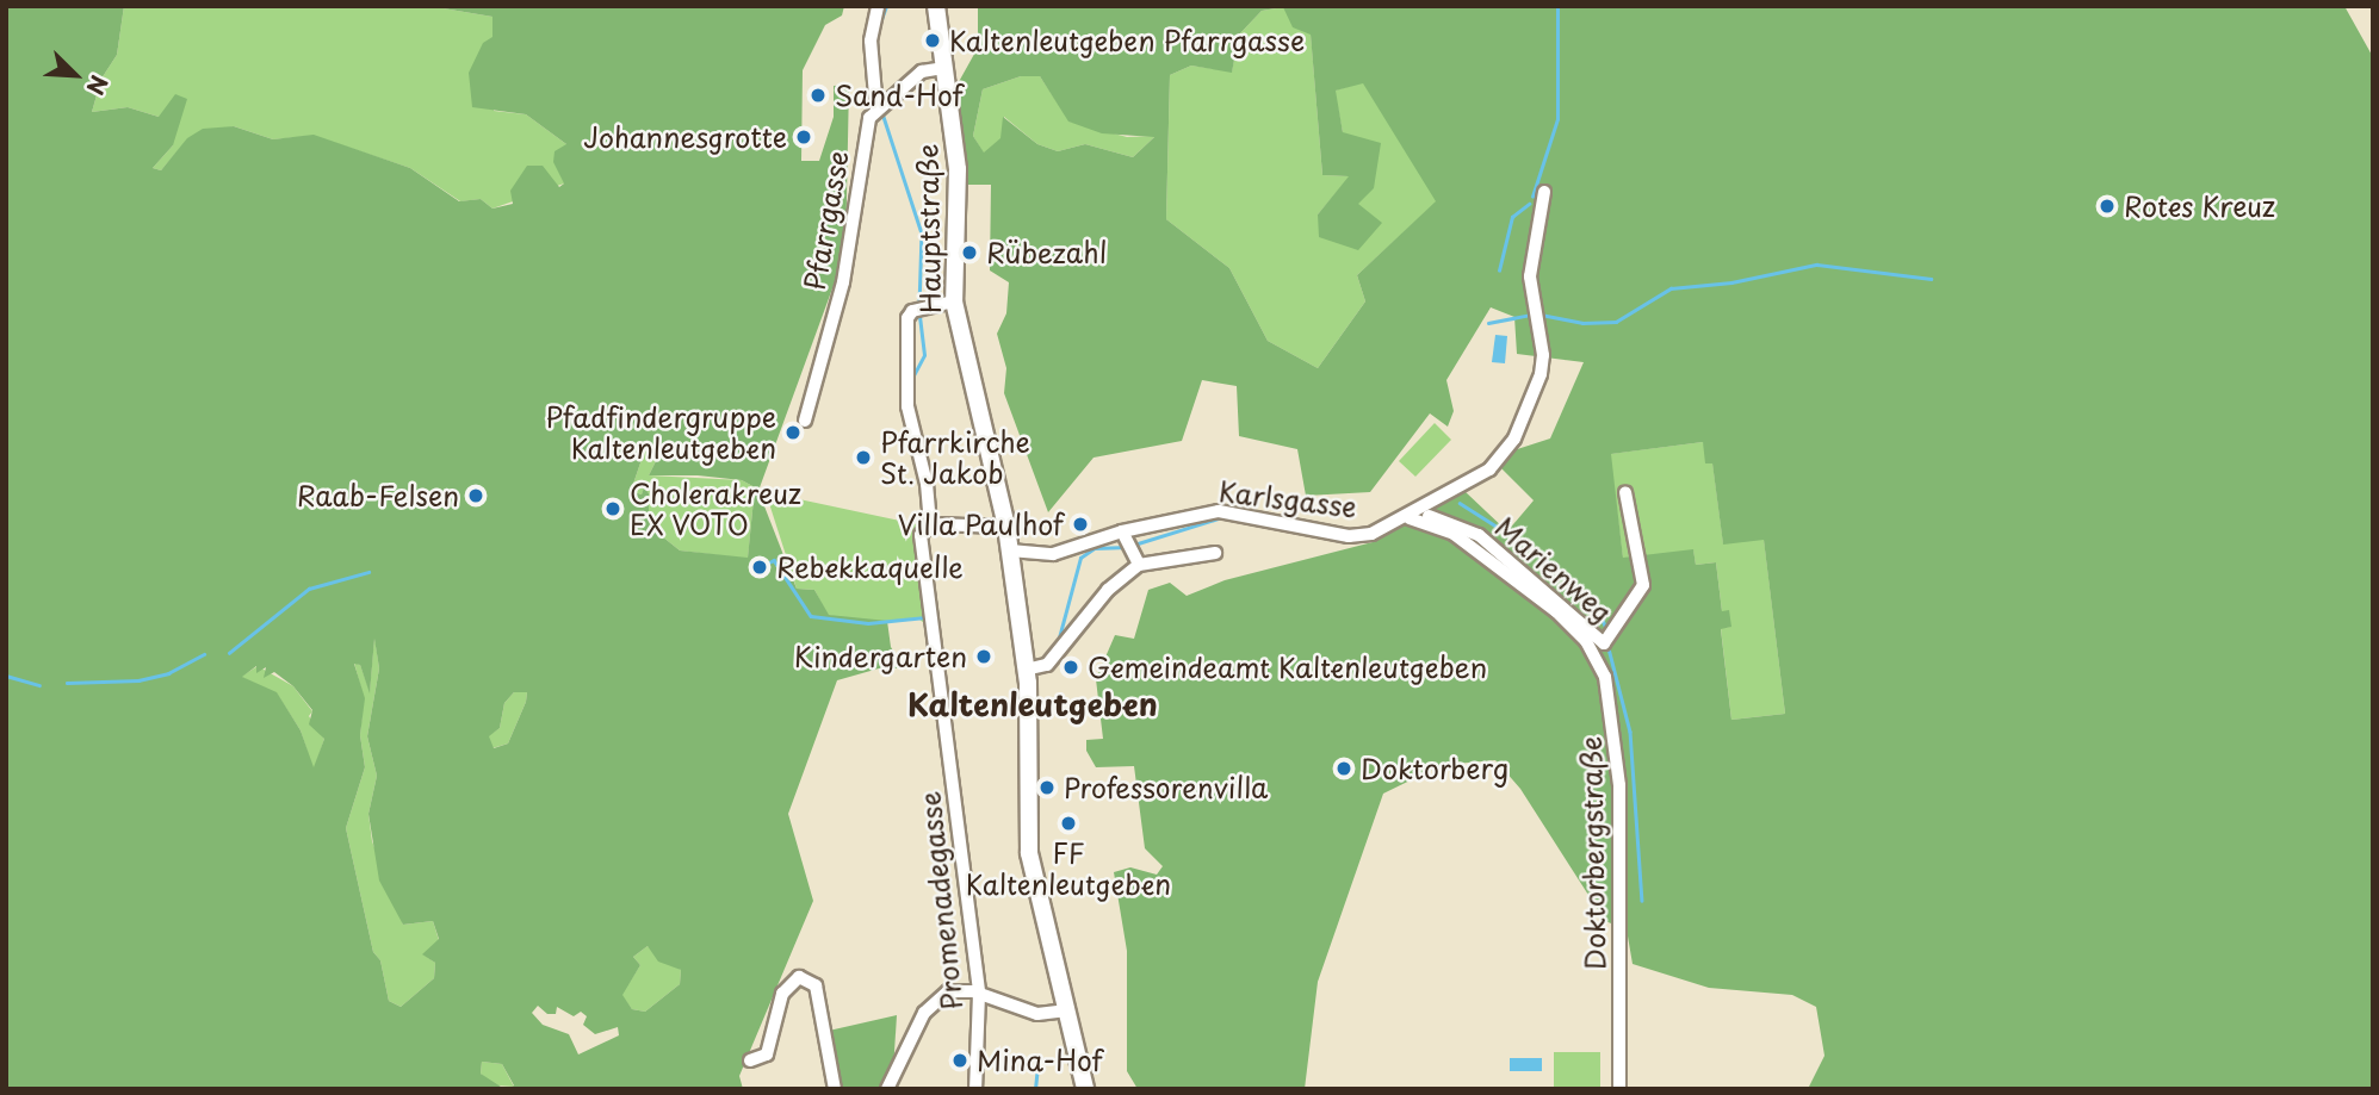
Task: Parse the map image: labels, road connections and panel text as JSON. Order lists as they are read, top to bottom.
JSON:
{
  "streets": {
    "main road": ["Hauptstraße"],
    "street": [
      "Pfarrgasse",
      "Karlsgasse",
      "Marienweg",
      "Doktorbergstraße",
      "Promenadegasse"
    ]
  },
  "crossings": [
    ["Hauptstraße", "Karlsgasse"],
    ["Hauptstraße", "Promenadegasse"],
    ["Karlsgasse", "Marienweg"],
    ["Karlsgasse", "Doktorbergstraße"],
    ["Marienweg", "Doktorbergstraße"]
  ],
  "districts": ["Kaltenleutgeben"],
  "places": [
    "Kaltenleutgeben Pfarrgasse",
    "Sand-Hof",
    "Johannesgrotte",
    "Rotes Kreuz",
    "Rübezahl",
    "Pfadfindergruppe Kaltenleutgeben",
    "Pfarrkirche St. Jakob",
    "Raab-Felsen",
    "Cholerakreuz EX VOTO",
    "Villa Paulhof",
    "Rebekkaquelle",
    "Kindergarten",
    "Gemeindeamt Kaltenleutgeben",
    "Doktorberg",
    "Professorenvilla",
    "FF Kaltenleutgeben",
    "Mina-Hof"
  ],
  "north": "bottom right"
}
